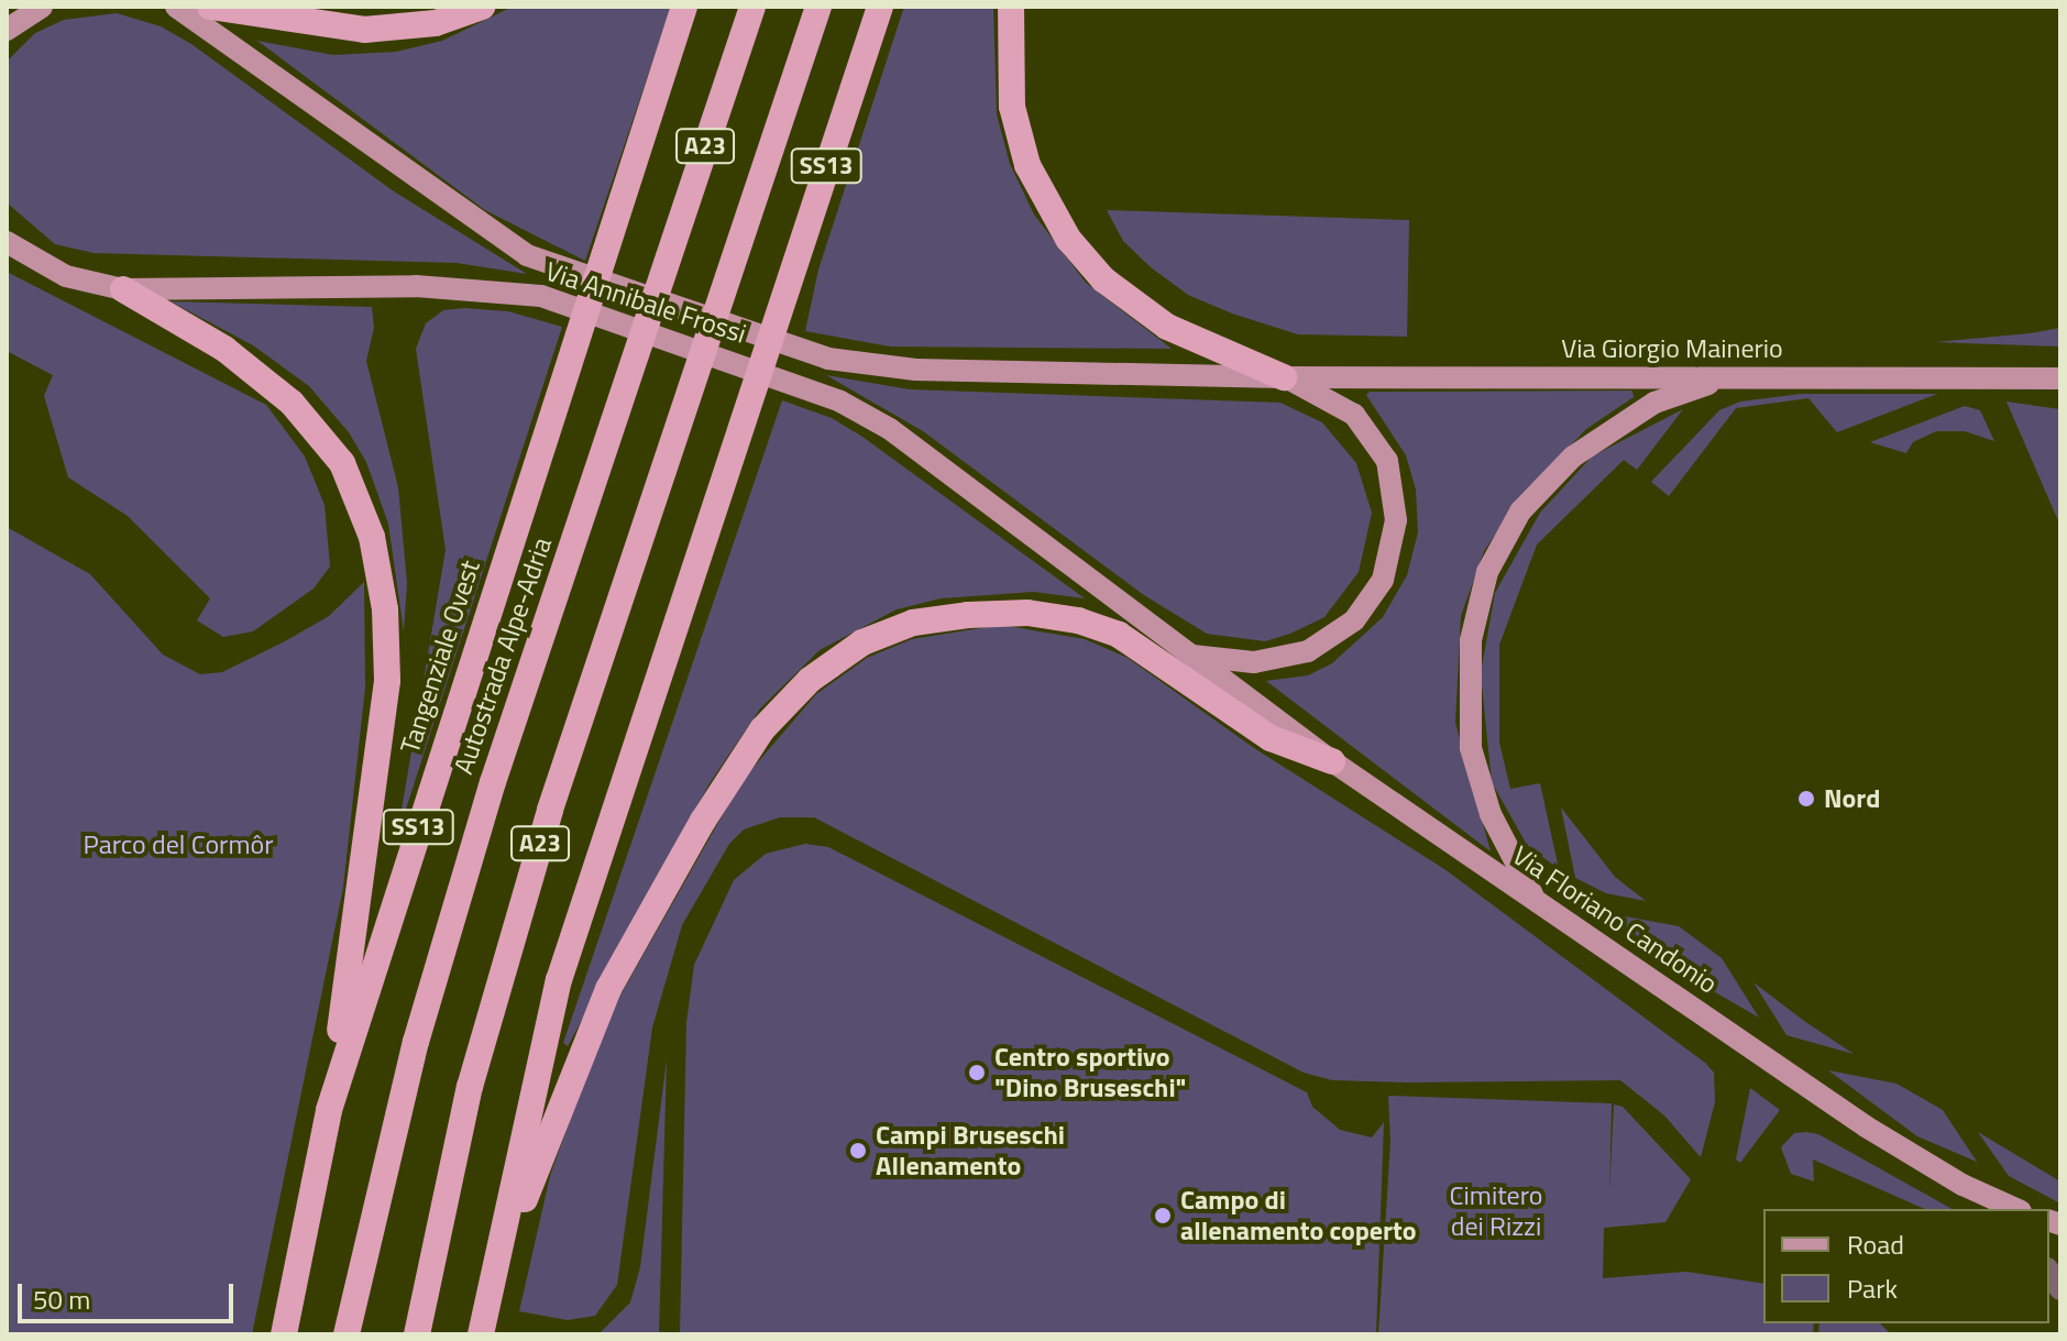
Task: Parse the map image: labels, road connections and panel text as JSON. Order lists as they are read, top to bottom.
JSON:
{
  "streets": {
    "highway": [
      "A23",
      "SS13",
      "Autostrada Alpe-Adria",
      "Tangenziale Ovest"
    ],
    "main road": ["Via Annibale Frossi", "Via Giorgio Mainerio", "Via Floriano Candonio"]
  },
  "crossings": [
    ["Via Annibale Frossi", "Via Giorgio Mainerio"],
    ["Via Annibale Frossi", "Via Floriano Candonio"]
  ],
  "parks": ["Parco del Cormôr", "Cimitero dei Rizzi"],
  "places": [
    "Nord",
    "Centro sportivo \"Dino Bruseschi\"",
    "Campi Bruseschi Allenamento",
    "Campo di allenamento coperto"
  ],
  "legend": ["Road", "Park"],
  "scale_bar": "50 m"
}
